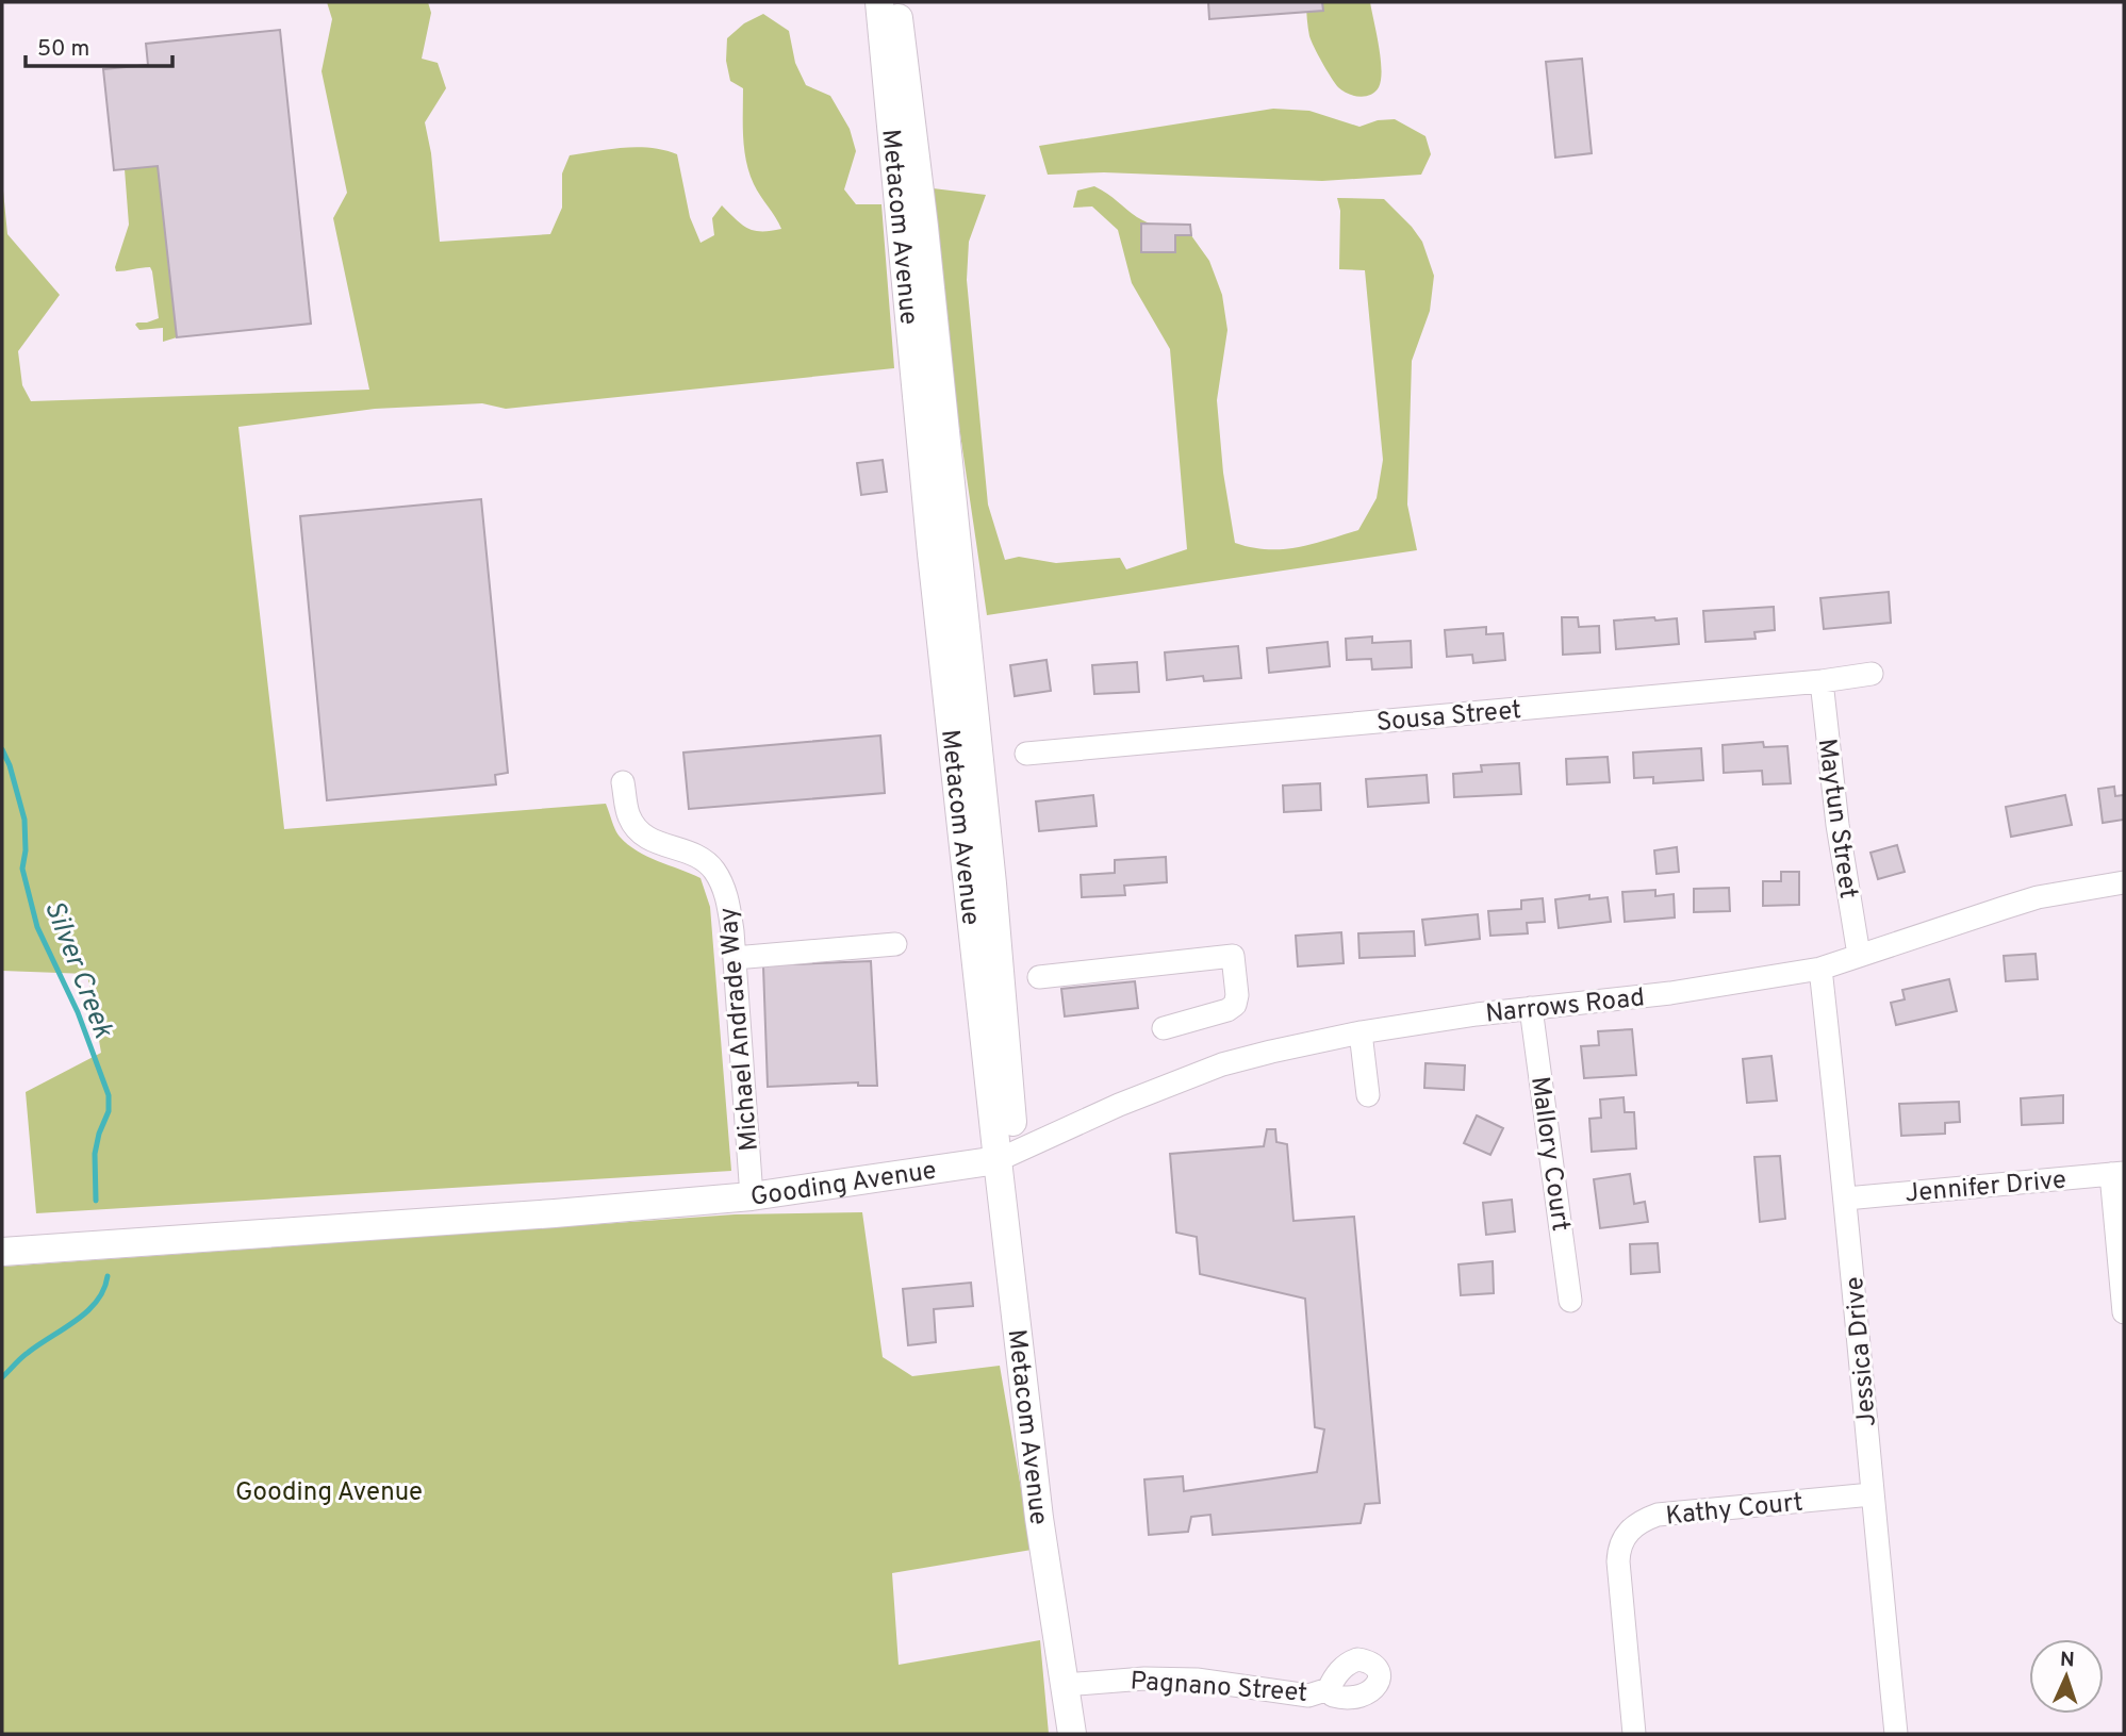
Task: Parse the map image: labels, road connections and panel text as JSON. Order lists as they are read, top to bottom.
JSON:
{
  "streets": {
    "main road": ["Metacom Avenue", "Gooding Avenue"],
    "street": [
      "Sousa Street",
      "Maytun Street",
      "Narrows Road",
      "Michael Andrade Way",
      "Mallory Court",
      "Jennifer Drive",
      "Jessica Drive",
      "Kathy Court",
      "Pagnano Street"
    ]
  },
  "crossings": [
    ["Metacom Avenue", "Narrows Road"],
    ["Metacom Avenue", "Gooding Avenue"],
    ["Metacom Avenue", "Pagnano Street"],
    ["Sousa Street", "Maytun Street"],
    ["Maytun Street", "Narrows Road"],
    ["Narrows Road", "Mallory Court"],
    ["Narrows Road", "Gooding Avenue"],
    ["Narrows Road", "Jessica Drive"],
    ["Michael Andrade Way", "Gooding Avenue"],
    ["Jennifer Drive", "Jessica Drive"],
    ["Jessica Drive", "Kathy Court"]
  ],
  "water": ["Silver Creek"],
  "parks": ["Gooding Avenue"],
  "scale_bar": "50 m",
  "north": "top"
}
